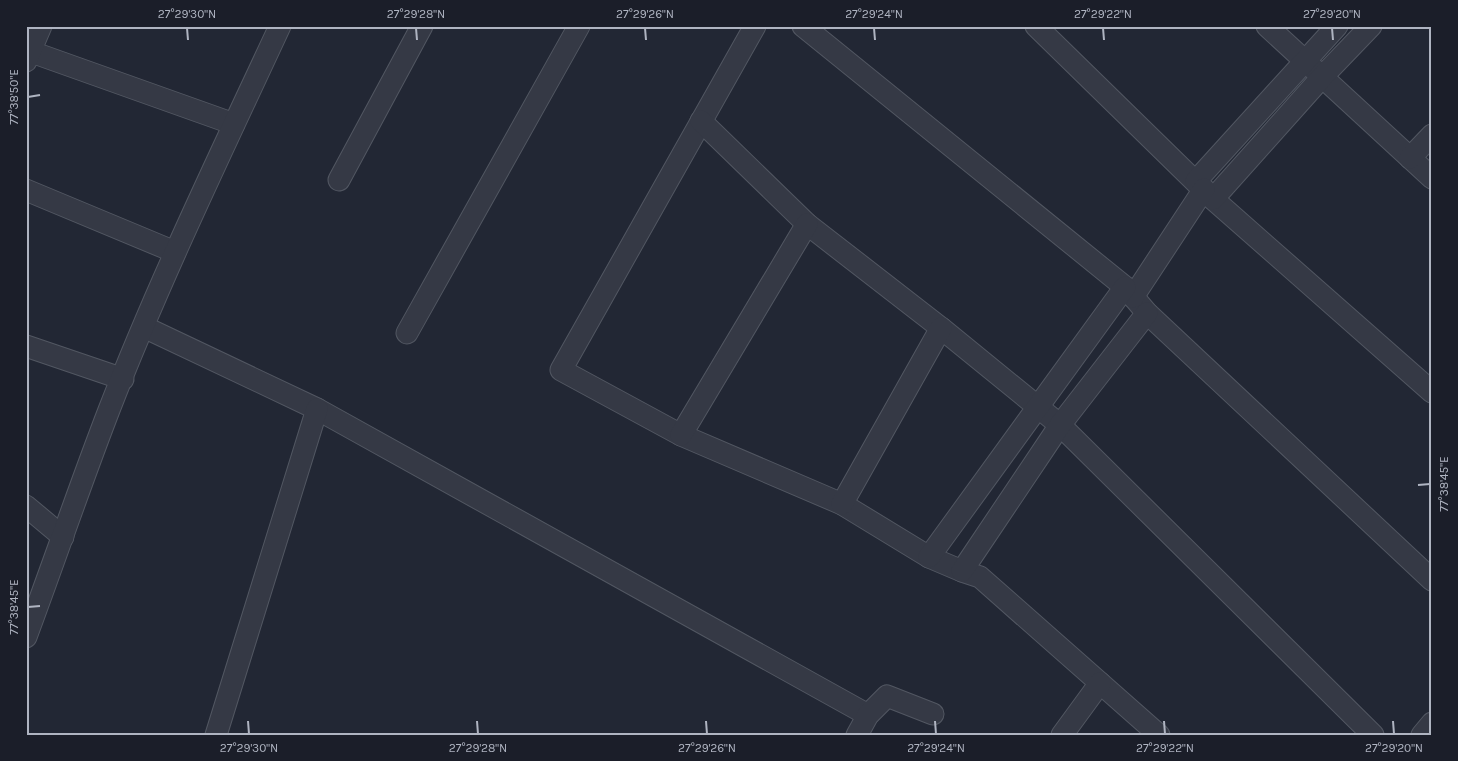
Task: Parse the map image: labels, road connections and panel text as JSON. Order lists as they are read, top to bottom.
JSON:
{
  "coordinates": [
    "27°29'30\"N",
    "27°29'28\"N",
    "27°29'26\"N",
    "27°29'24\"N",
    "27°29'22\"N",
    "27°29'20\"N",
    "77°38'50\"E",
    "77°38'45\"E"
  ]
}
